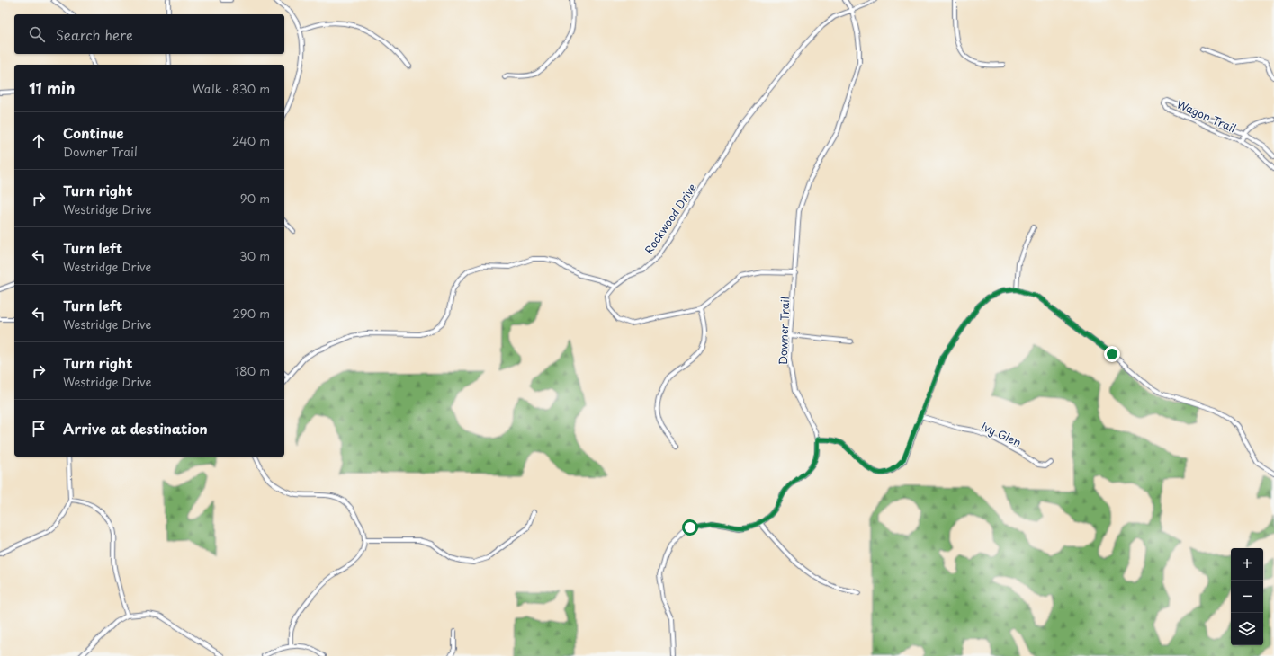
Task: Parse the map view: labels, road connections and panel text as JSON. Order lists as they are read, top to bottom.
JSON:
{
  "streets": {
    "street": [
      "Wagon Trail",
      "Rockwood Drive",
      "Downer Trail",
      "Ivy Glen"
    ]
  },
  "crossings": [
    ["Rockwood Drive", "Downer Trail"]
  ],
  "page": {
    "search": "Search here",
    "heading": ["11 min", "Walk · 830 m"],
    "list": [
      ["Continue", "Downer Trail", "240 m"],
      ["Turn right", "Westridge Drive", "90 m"],
      ["Turn left", "Westridge Drive", "30 m"],
      ["Turn left", "Westridge Drive", "290 m"],
      ["Turn right", "Westridge Drive", "180 m"],
      "Arrive at destination"
    ],
    "map_buttons": ["+", "−"]
  }
}
